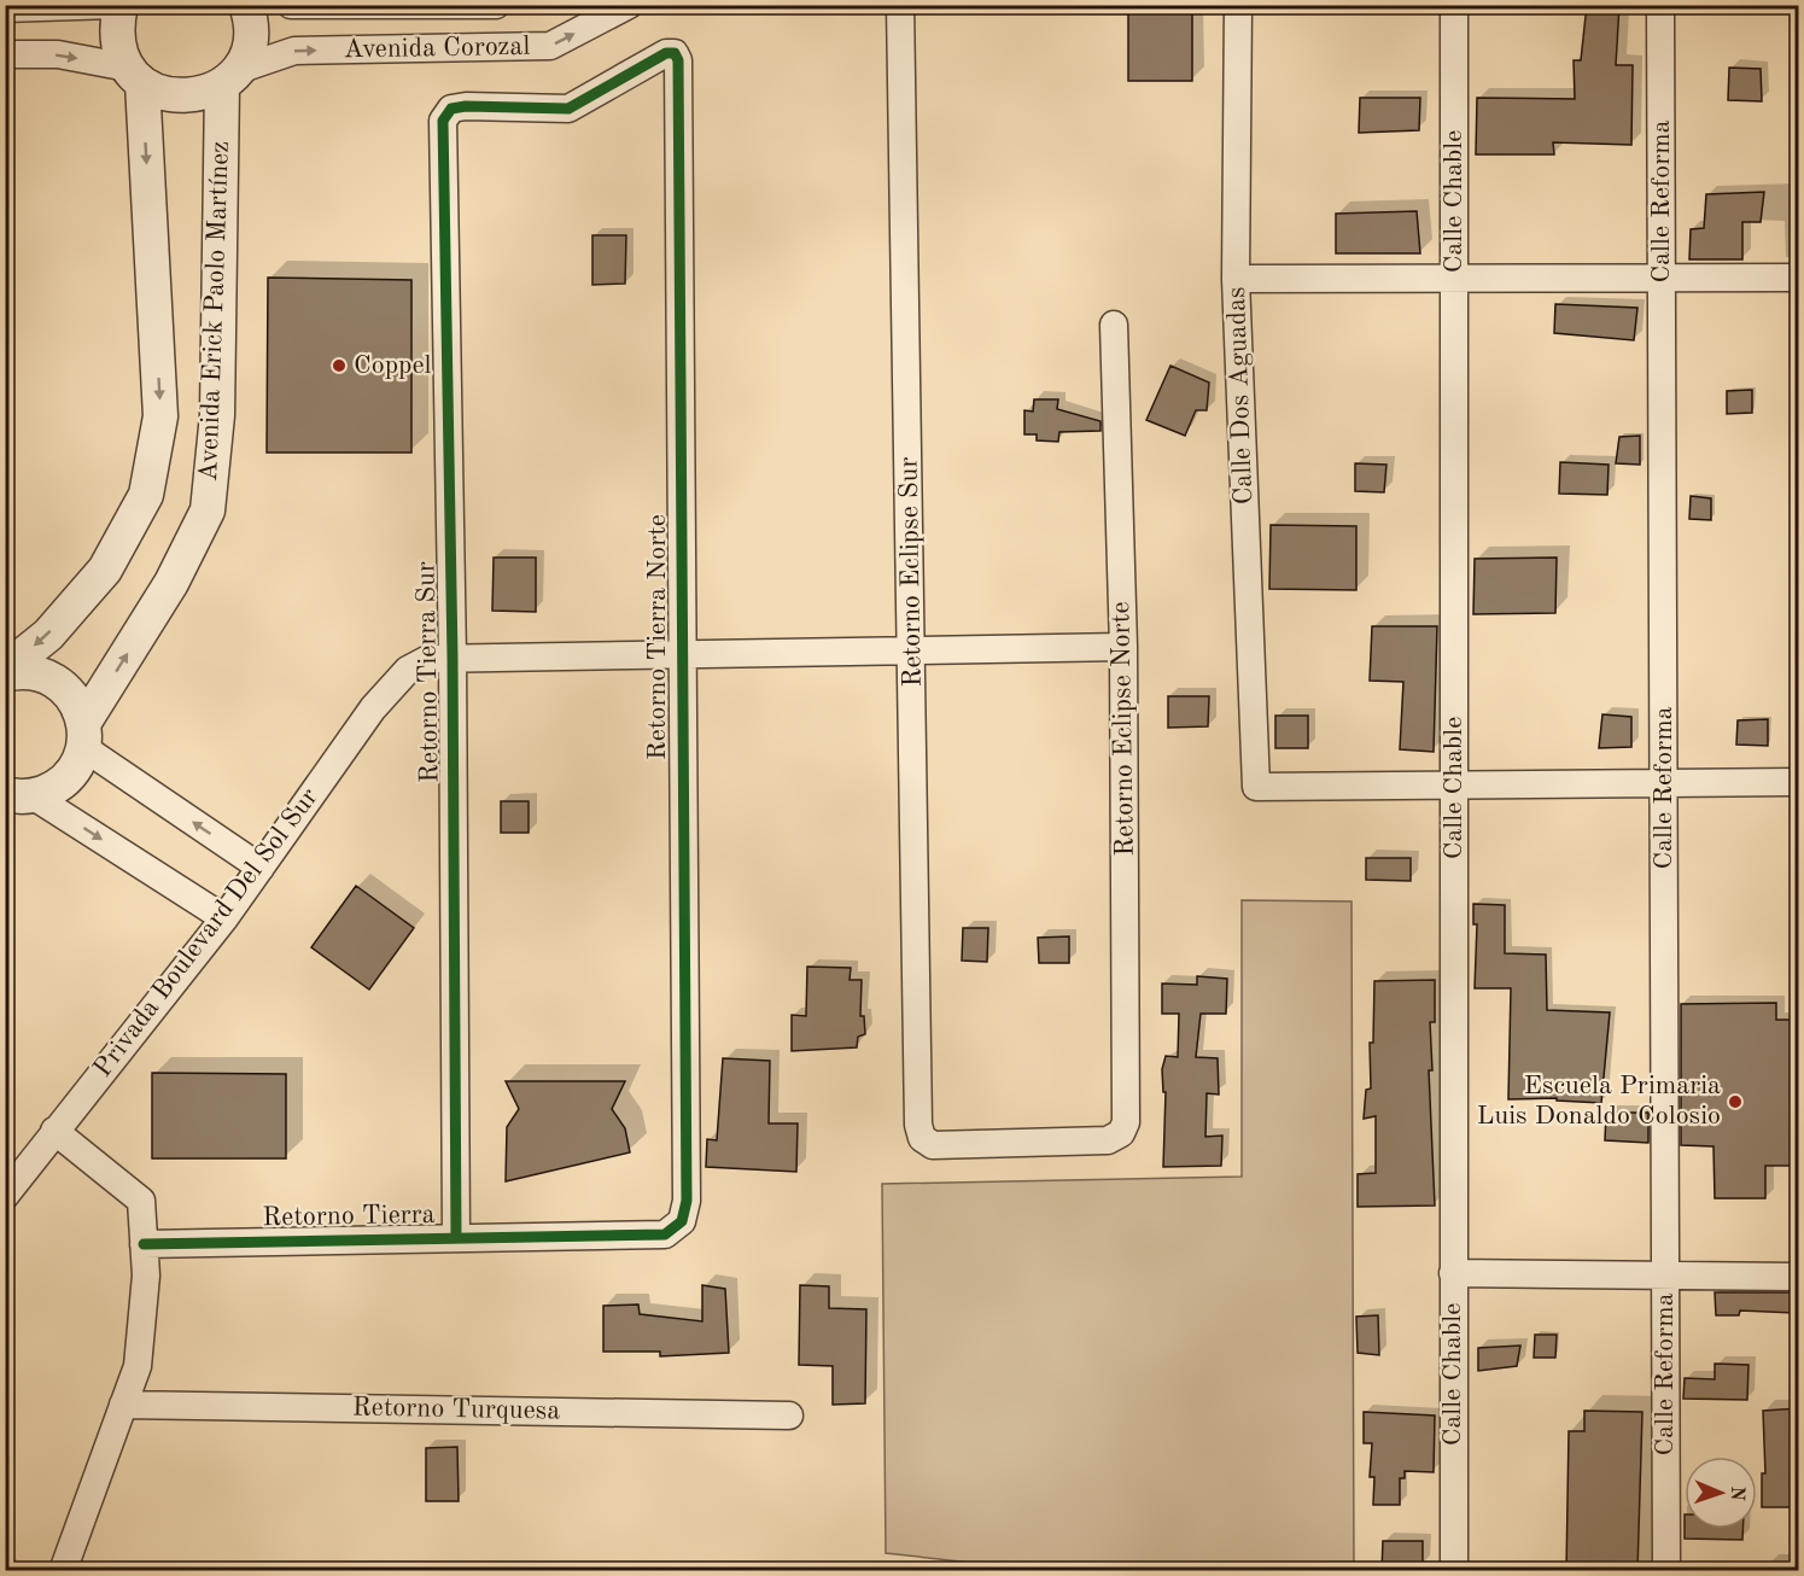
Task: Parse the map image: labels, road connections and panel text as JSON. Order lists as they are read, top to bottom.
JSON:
{
  "streets": {
    "street": [
      "Avenida Corozal",
      "Calle Chable",
      "Calle Reforma",
      "Avenida Erick Paolo Martínez",
      "Calle Dos Aguadas",
      "Retorno Eclipse Sur",
      "Retorno Tierra Norte",
      "Retorno Tierra Sur",
      "Retorno Eclipse Norte",
      "Privada Boulevard Del Sol Sur",
      "Retorno Tierra",
      "Retorno Turquesa"
    ]
  },
  "crossings": [
    ["Avenida Corozal", "Avenida Erick Paolo Martínez"],
    ["Calle Chable", "Calle Dos Aguadas"],
    ["Retorno Eclipse Sur", "Retorno Eclipse Norte"],
    ["Retorno Tierra Norte", "Retorno Tierra Sur"],
    ["Retorno Tierra Norte", "Retorno Tierra"],
    ["Retorno Tierra Sur", "Privada Boulevard Del Sol Sur"],
    ["Retorno Tierra Sur", "Retorno Tierra"]
  ],
  "places": ["Coppel", "Escuela Primaria Luis Donaldo Colosio"],
  "north": "right"
}
